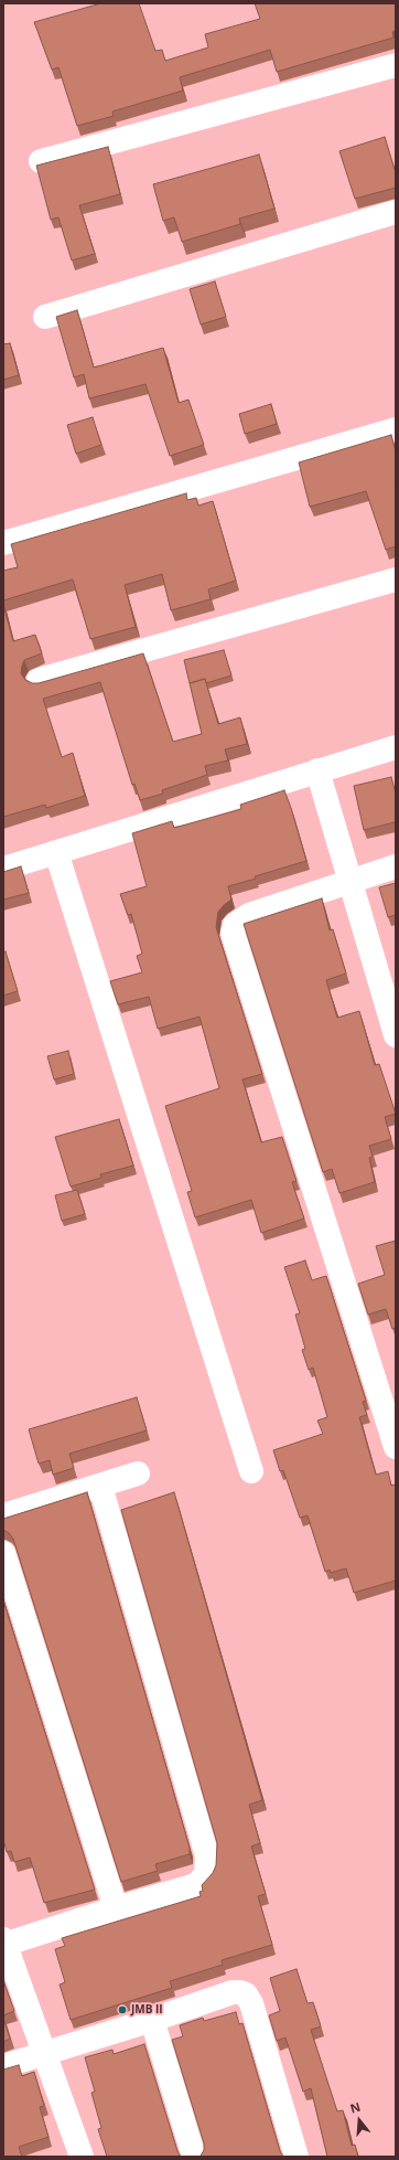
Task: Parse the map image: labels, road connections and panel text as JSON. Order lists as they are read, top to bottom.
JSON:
{
  "places": ["JMB II"],
  "north": "top"
}
